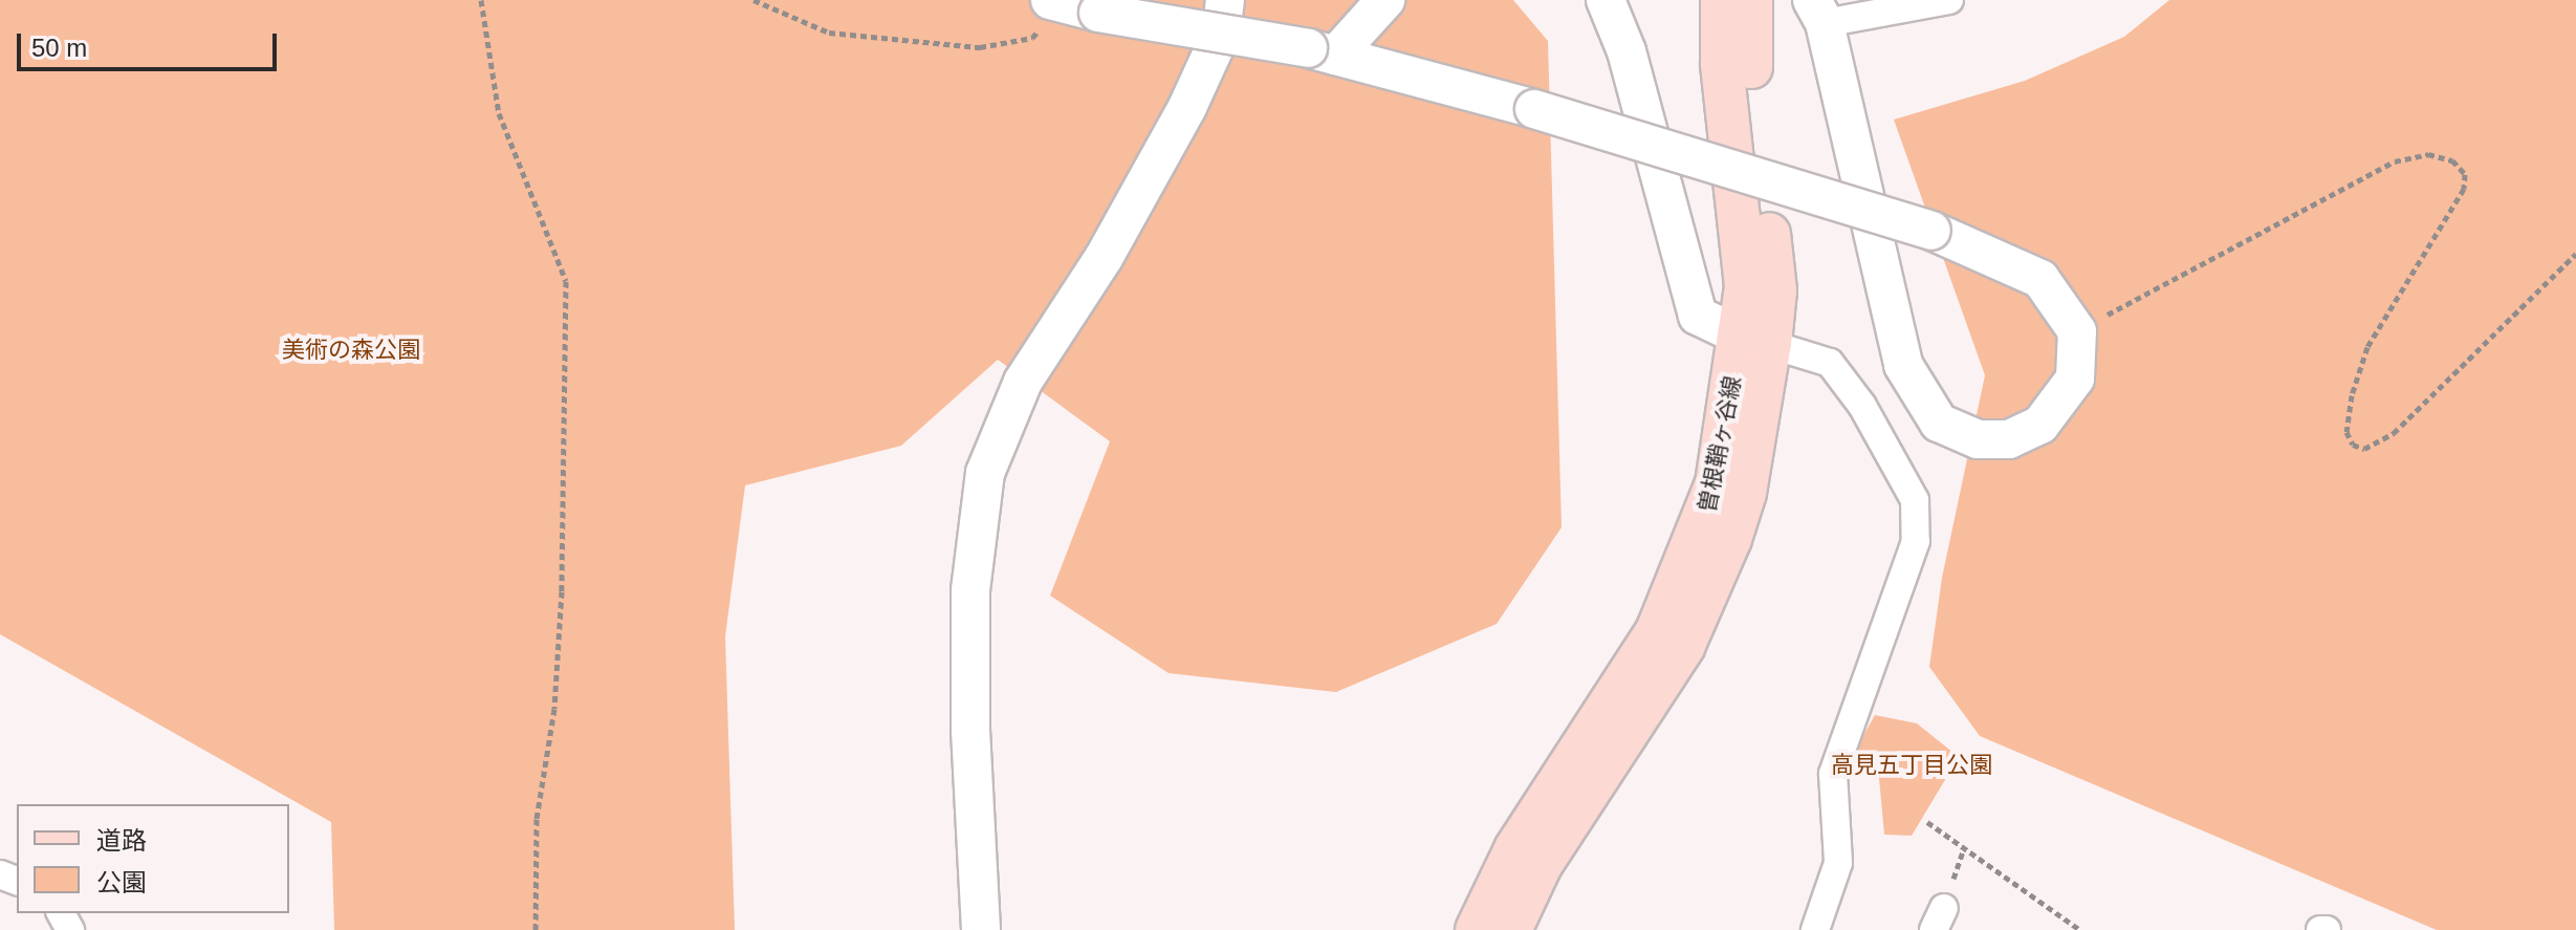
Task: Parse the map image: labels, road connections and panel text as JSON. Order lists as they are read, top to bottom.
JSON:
{
  "streets": {
    "main road": ["曽根鞘ヶ谷線"]
  },
  "parks": ["美術の森公園", "高見五丁目公園"],
  "legend": ["道路", "公園"],
  "scale_bar": "50 m"
}
